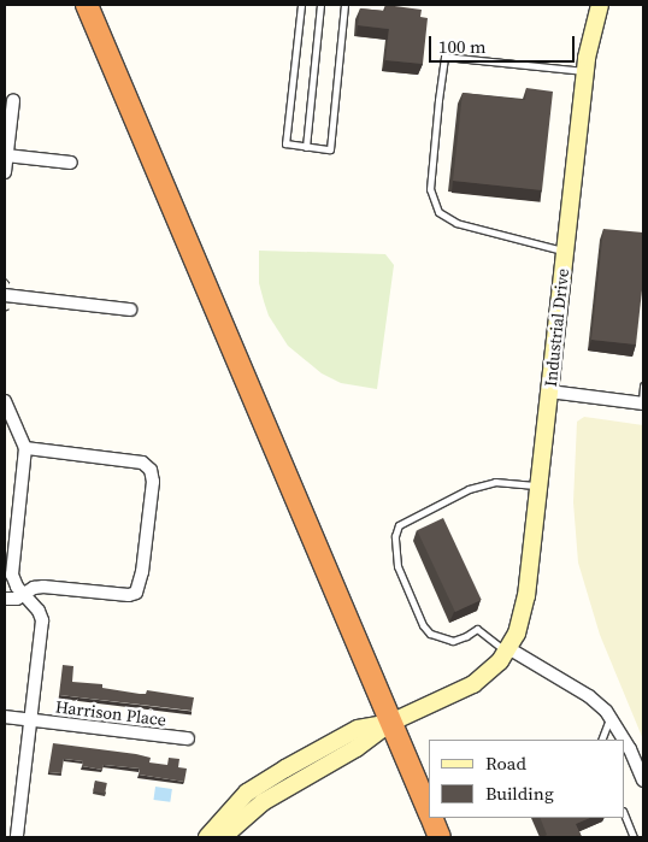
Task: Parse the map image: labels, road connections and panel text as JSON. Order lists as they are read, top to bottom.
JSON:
{
  "streets": {
    "street": ["Industrial Drive", "Harrison Place"]
  },
  "legend": ["Road", "Building"],
  "scale_bar": "100 m"
}
